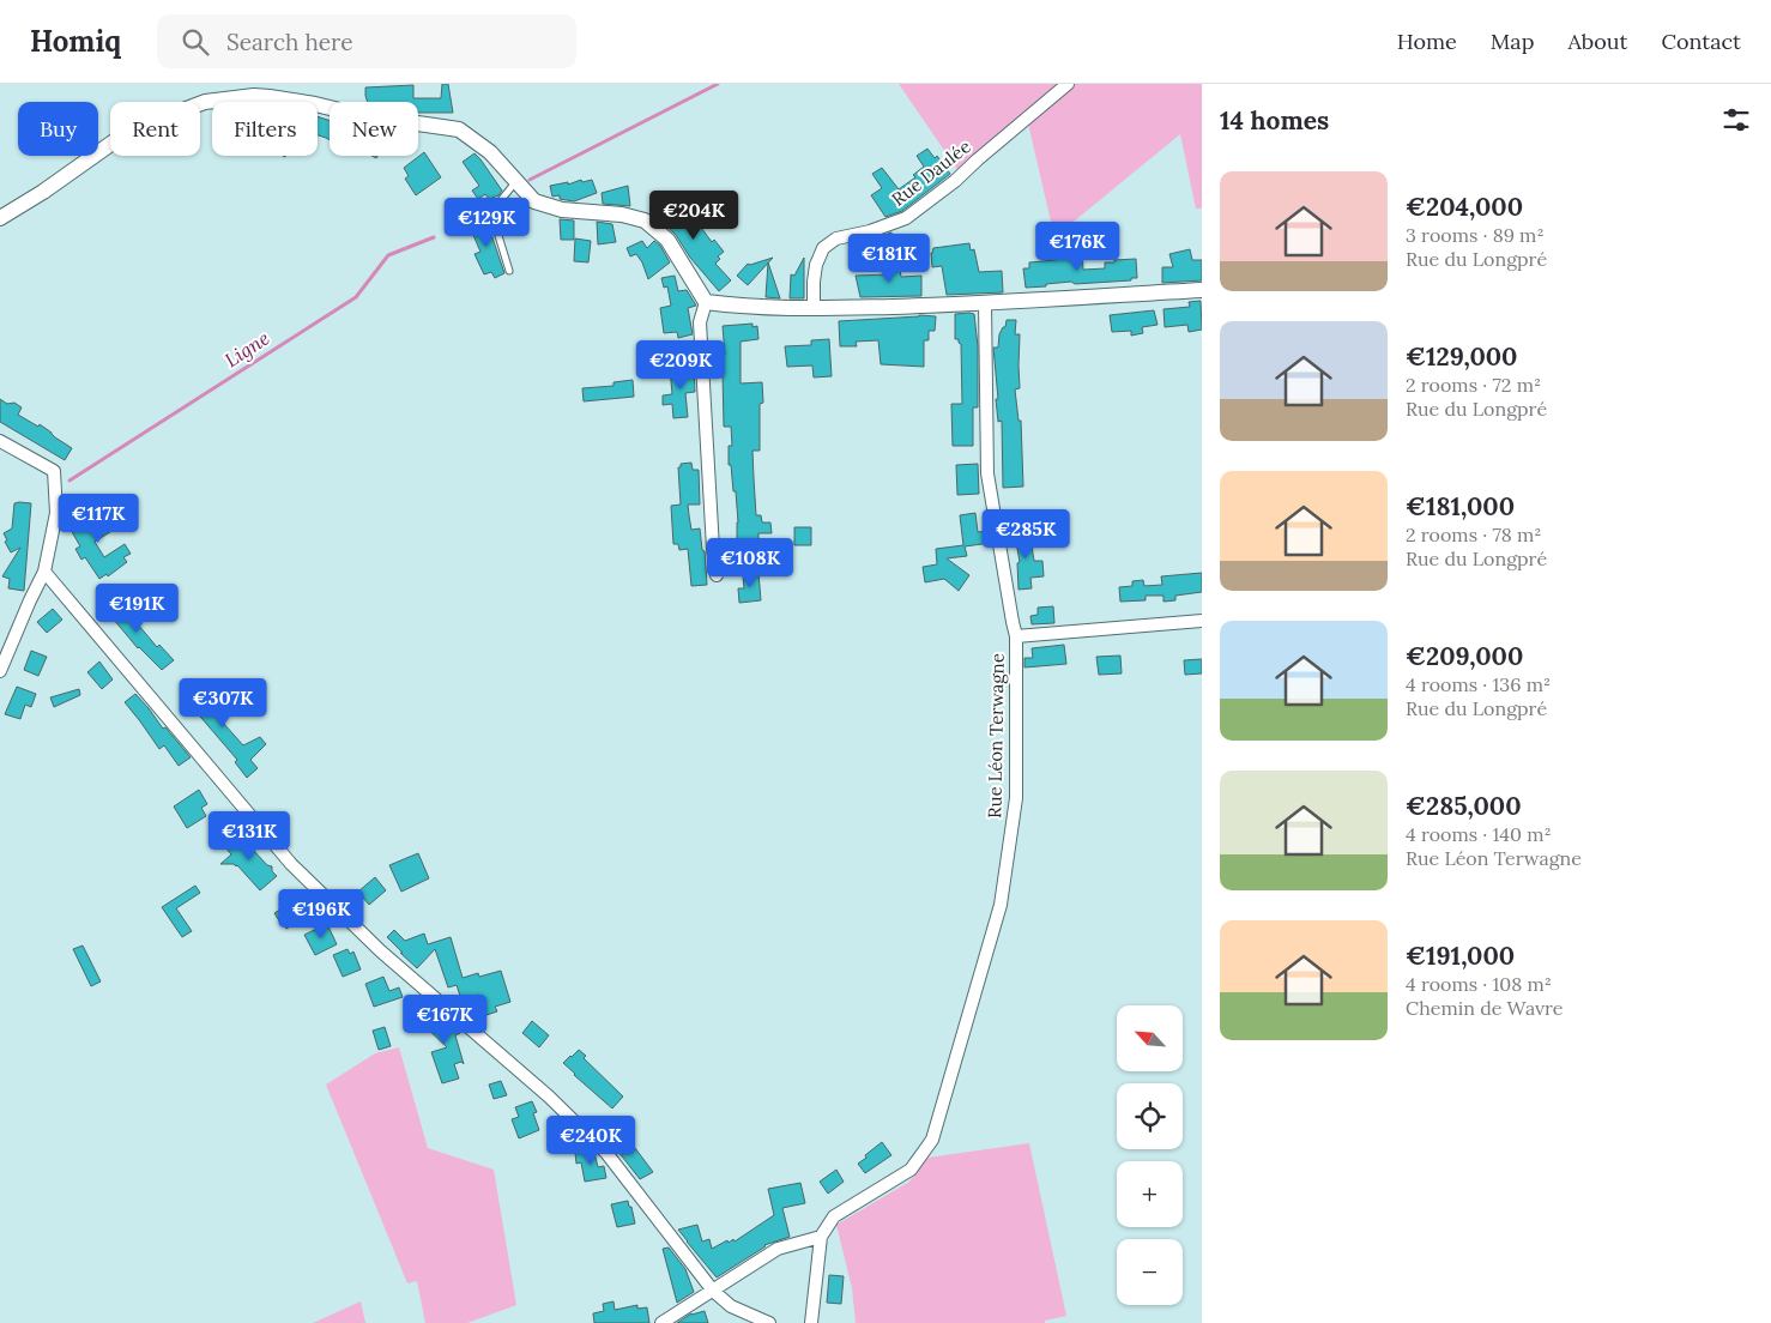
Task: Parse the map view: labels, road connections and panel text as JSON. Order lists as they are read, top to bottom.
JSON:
{
  "streets": {
    "street": ["Rue Daulée", "Rue Léon Terwagne"]
  },
  "water": ["Ligne"],
  "north": "top left",
  "page": {
    "header": "Homiq",
    "search": "Search here",
    "nav": [
      "Home",
      "Map",
      "About",
      "Contact"
    ],
    "heading": "14 homes",
    "chip": [
      "Buy",
      "Rent",
      "Filters",
      "New"
    ],
    "list": [
      {
        "name": "€204,000",
        "note": "3 rooms · 89 m² · Rue du Longpré"
      },
      {
        "name": "€129,000",
        "note": "2 rooms · 72 m² · Rue du Longpré"
      },
      {
        "name": "€181,000",
        "note": "2 rooms · 78 m² · Rue du Longpré"
      },
      {
        "name": "€209,000",
        "note": "4 rooms · 136 m² · Rue du Longpré"
      },
      {
        "name": "€285,000",
        "note": "4 rooms · 140 m² · Rue Léon Terwagne"
      },
      {
        "name": "€191,000",
        "note": "4 rooms · 108 m² · Chemin de Wavre"
      }
    ],
    "price": [
      "€204K",
      "€129K",
      "€176K",
      "€181K",
      "€209K",
      "€117K",
      "€285K",
      "€108K",
      "€191K",
      "€307K",
      "€131K",
      "€196K",
      "€167K",
      "€240K"
    ],
    "map_buttons": ["+", "−"]
  }
}
